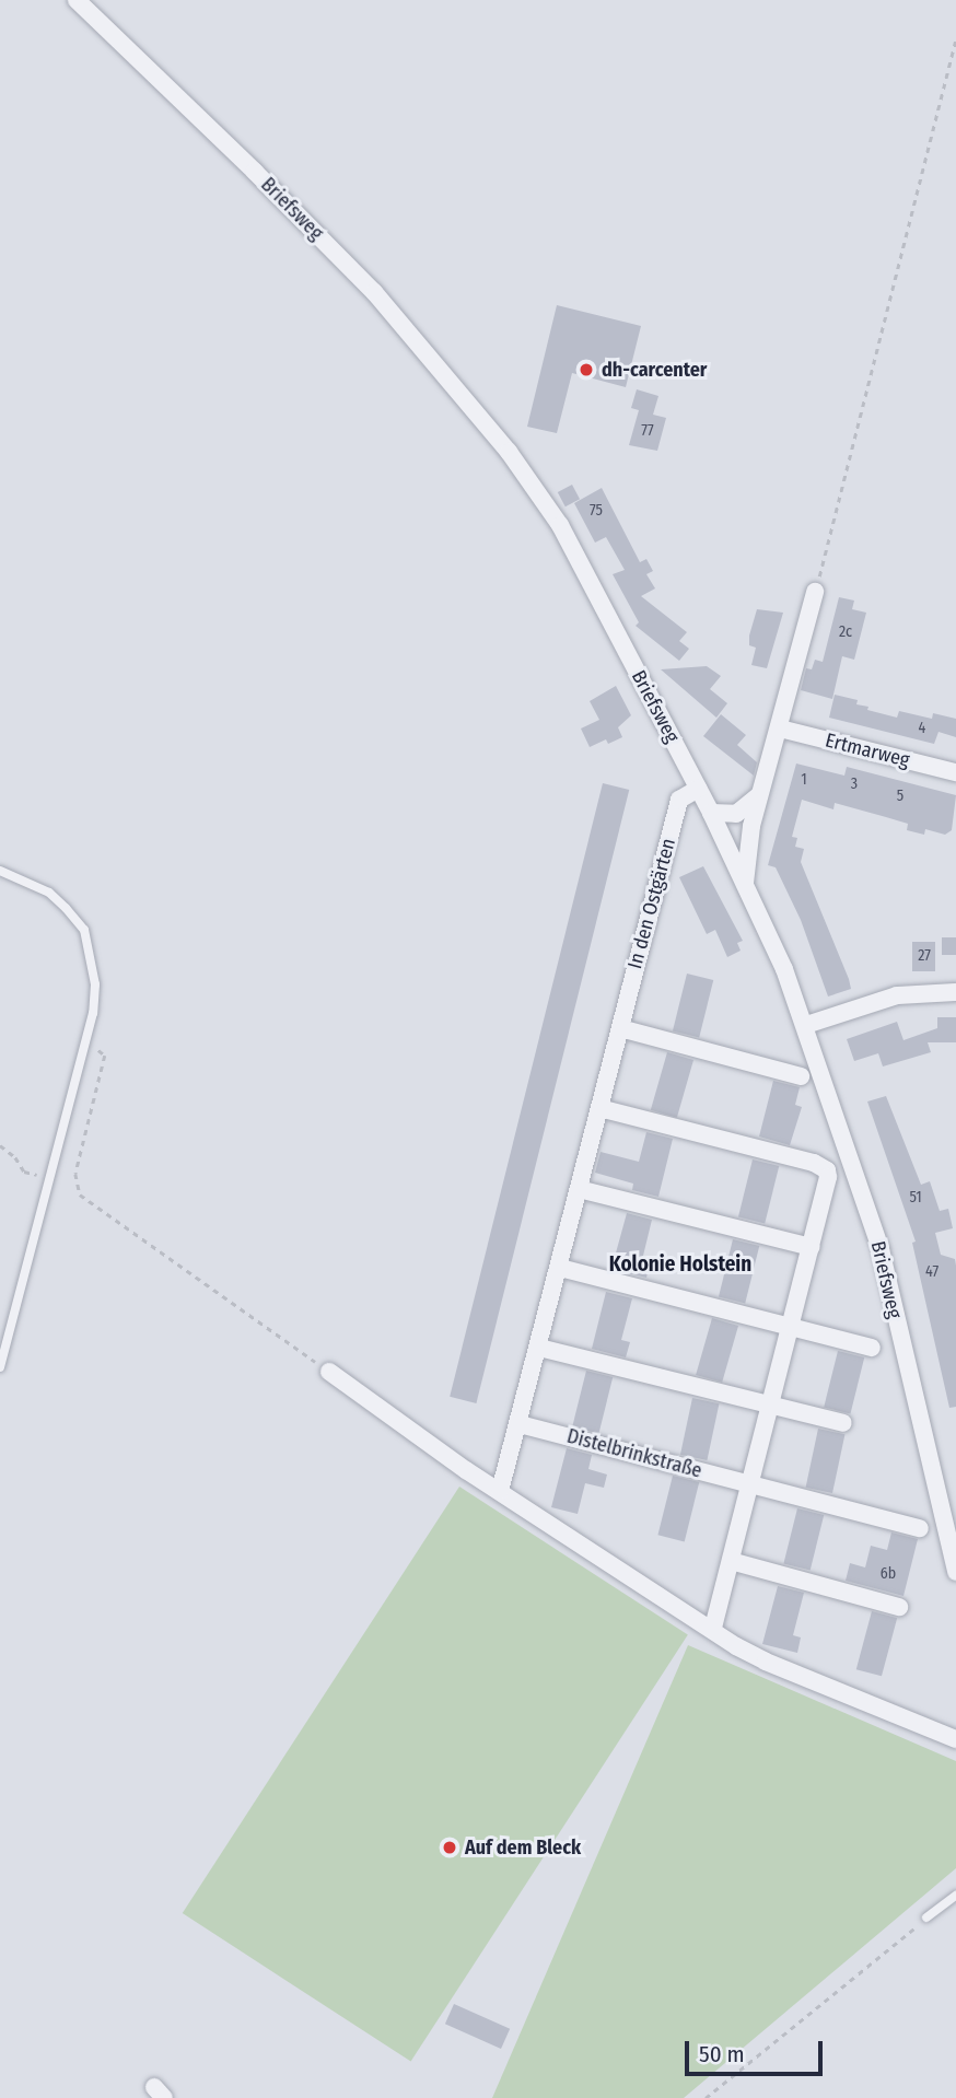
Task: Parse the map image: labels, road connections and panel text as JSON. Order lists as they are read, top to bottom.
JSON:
{
  "streets": {
    "street": [
      "Briefsweg",
      "Ertmarweg",
      "In den Ostgärten",
      "Distelbrinkstraße"
    ]
  },
  "crossings": [
    ["Briefsweg", "In den Ostgärten"],
    ["In den Ostgärten", "Distelbrinkstraße"]
  ],
  "districts": ["Kolonie Holstein"],
  "places": ["dh-carcenter", "Auf dem Bleck"],
  "house_numbers": [
    "77",
    "75",
    "2c",
    "4",
    "1",
    "3",
    "5",
    "27",
    "51",
    "47",
    "6b"
  ],
  "scale_bar": "50 m"
}
